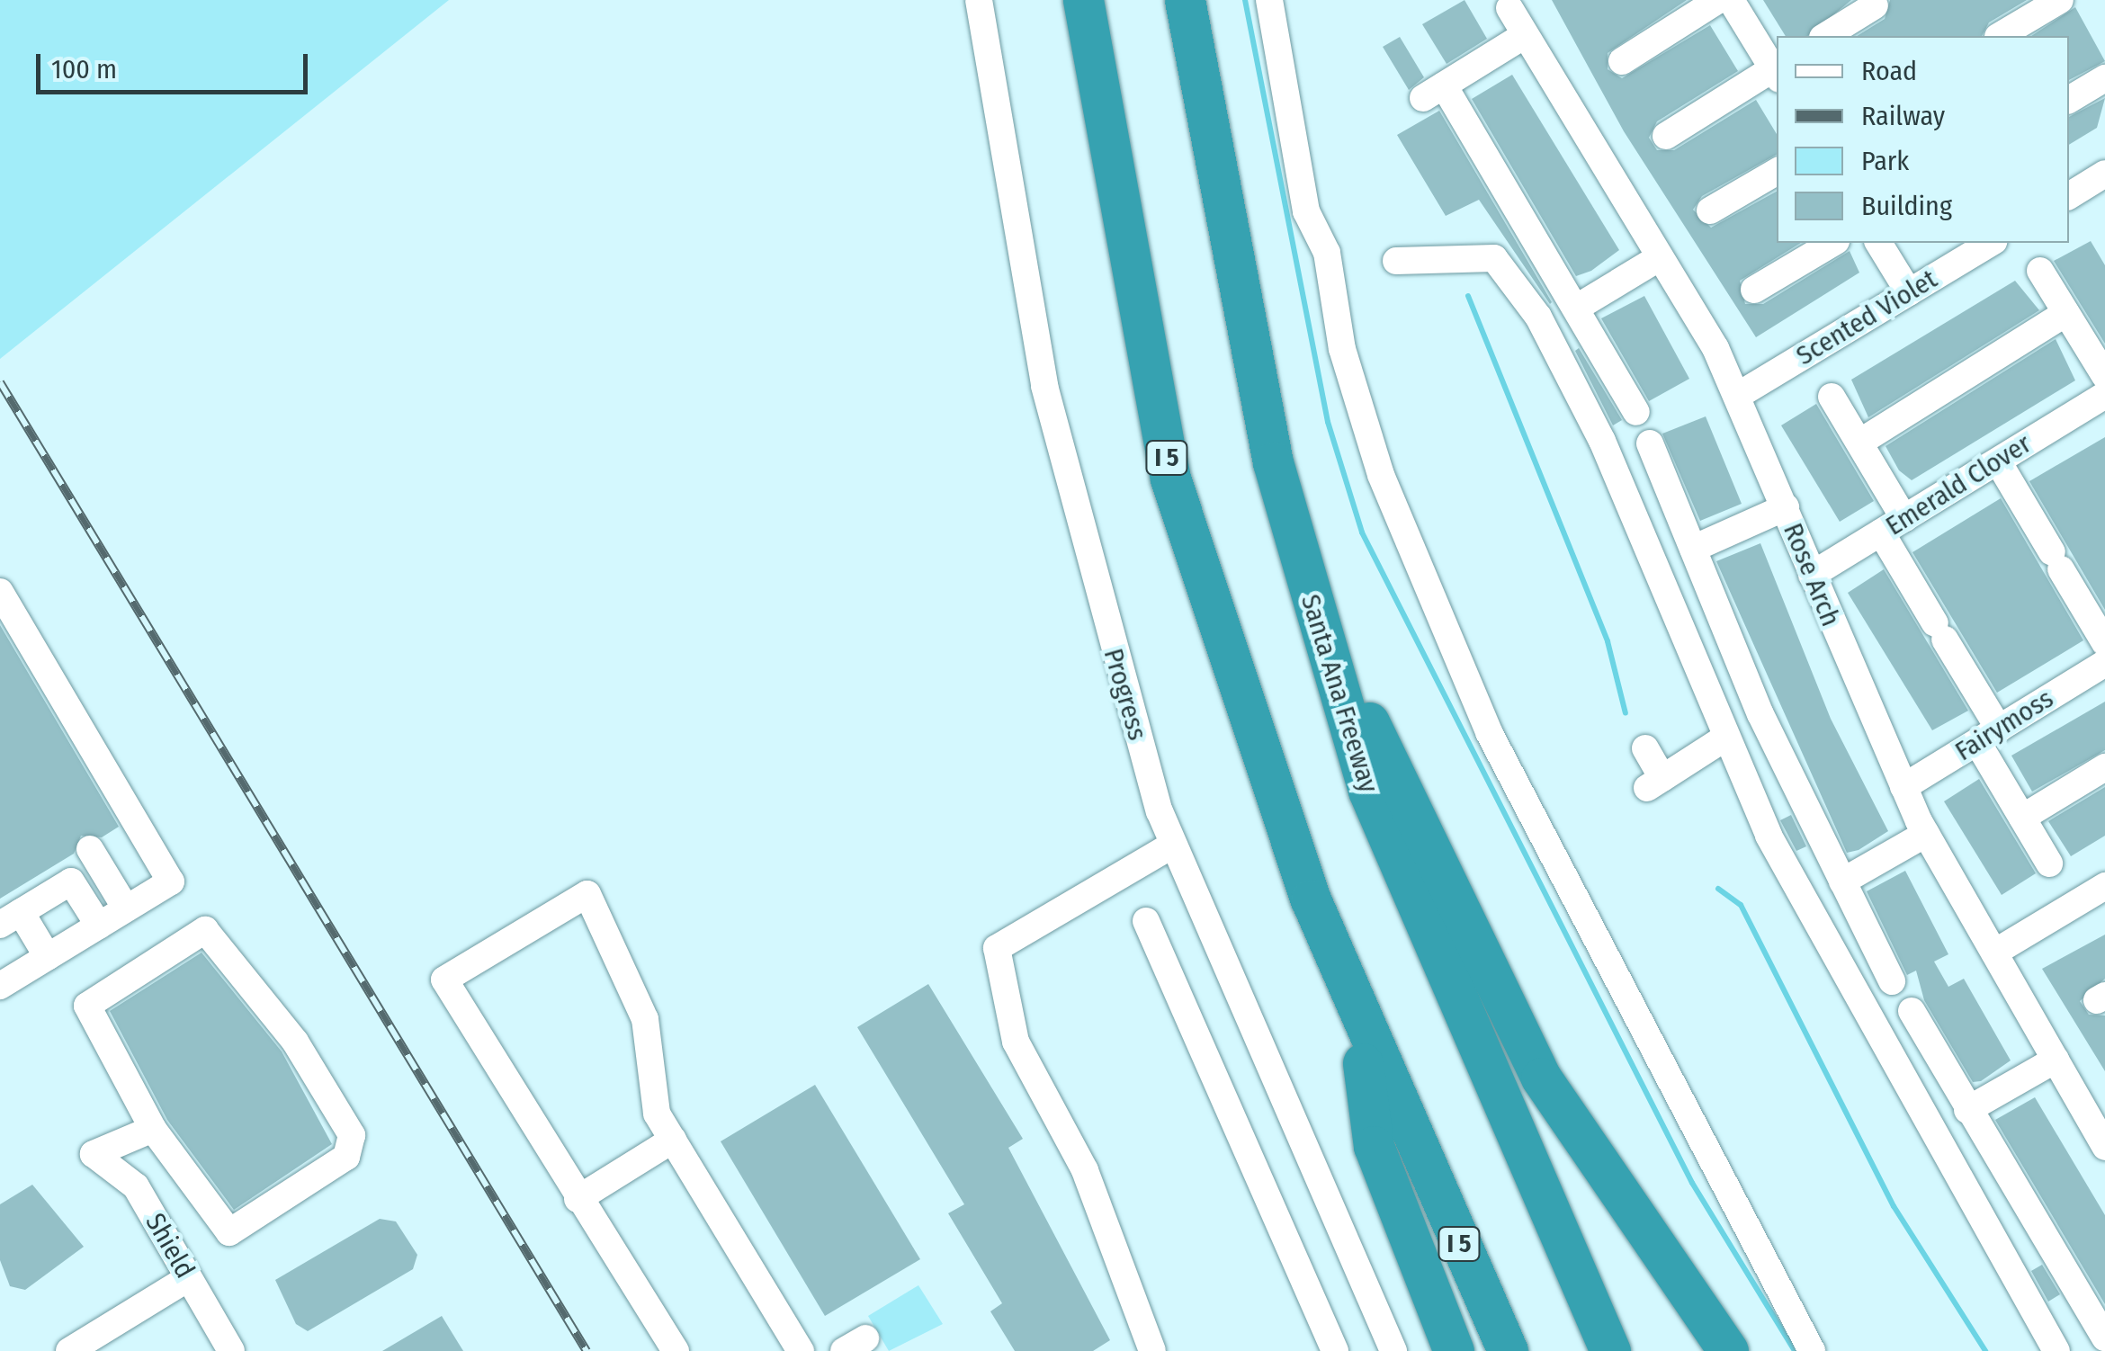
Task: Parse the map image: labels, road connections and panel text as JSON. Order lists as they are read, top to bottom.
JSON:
{
  "streets": {
    "highway": ["I 5", "Santa Ana Freeway"],
    "street": [
      "Scented Violet",
      "Emerald Clover",
      "Rose Arch",
      "Progress",
      "Fairymoss",
      "Shield"
    ]
  },
  "crossings": [
    ["Scented Violet", "Rose Arch"],
    ["Emerald Clover", "Rose Arch"],
    ["Rose Arch", "Fairymoss"]
  ],
  "legend": [
    "Road",
    "Railway",
    "Park",
    "Building"
  ],
  "scale_bar": "100 m"
}
